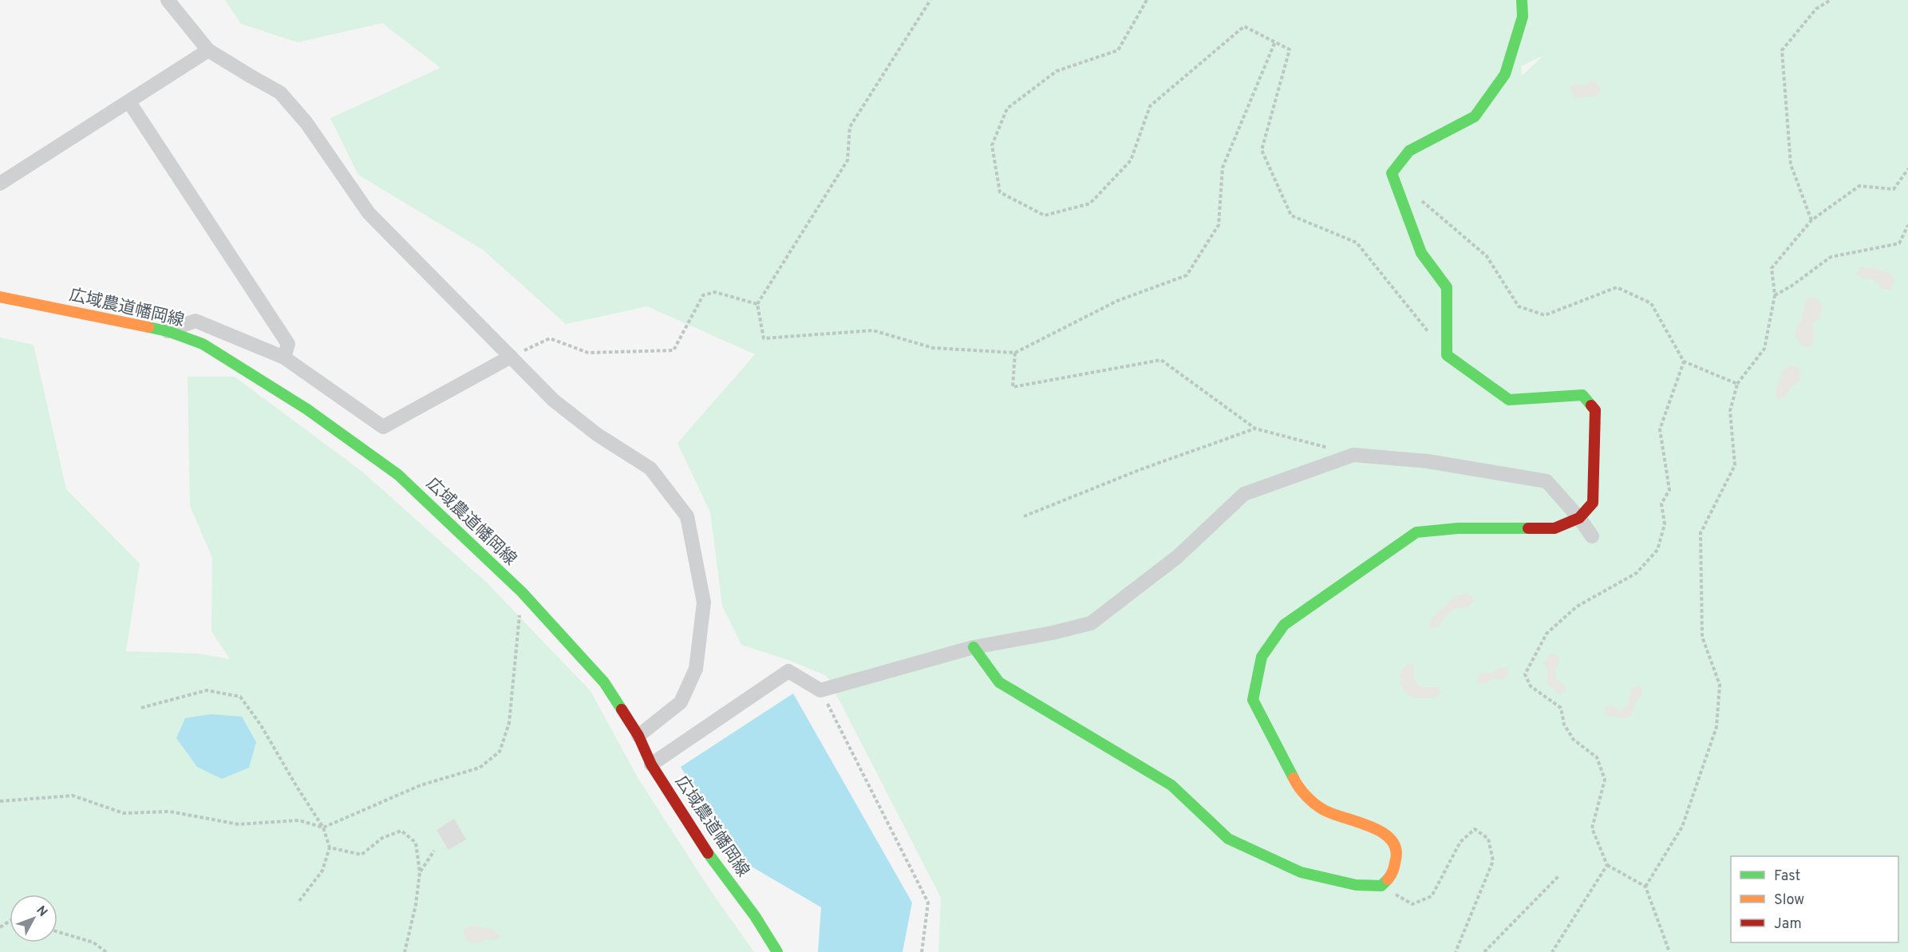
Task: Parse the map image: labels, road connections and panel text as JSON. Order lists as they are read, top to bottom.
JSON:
{
  "streets": {
    "street": ["広域農道幡岡線"]
  },
  "legend": ["Fast", "Slow", "Jam"],
  "north": "top right"
}
